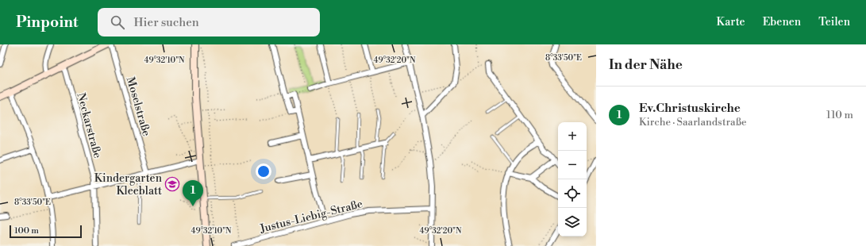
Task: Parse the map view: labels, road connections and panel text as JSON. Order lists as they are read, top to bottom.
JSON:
{
  "streets": {
    "street": ["Moselstraße", "Neckarstraße", "Justus-Liebig-Straße"]
  },
  "places": {
    "school or university": ["Kindergarten Kleeblatt"]
  },
  "scale_bar": "100 m",
  "page": {
    "header": "Pinpoint",
    "search": "Hier suchen",
    "nav": ["Karte", "Ebenen", "Teilen"],
    "heading": "In der Nähe",
    "list": [
      {
        "mark": "1",
        "name": "Ev.Christuskirche",
        "note": "Kirche · Saarlandstraße",
        "value": "110 m"
      }
    ],
    "map_buttons": ["+", "−"],
    "pins": "1",
    "scale": "100 m"
  },
  "coordinates": ["8°33'50\"E", "49°32'10\"N", "49°32'20\"N"]
}
